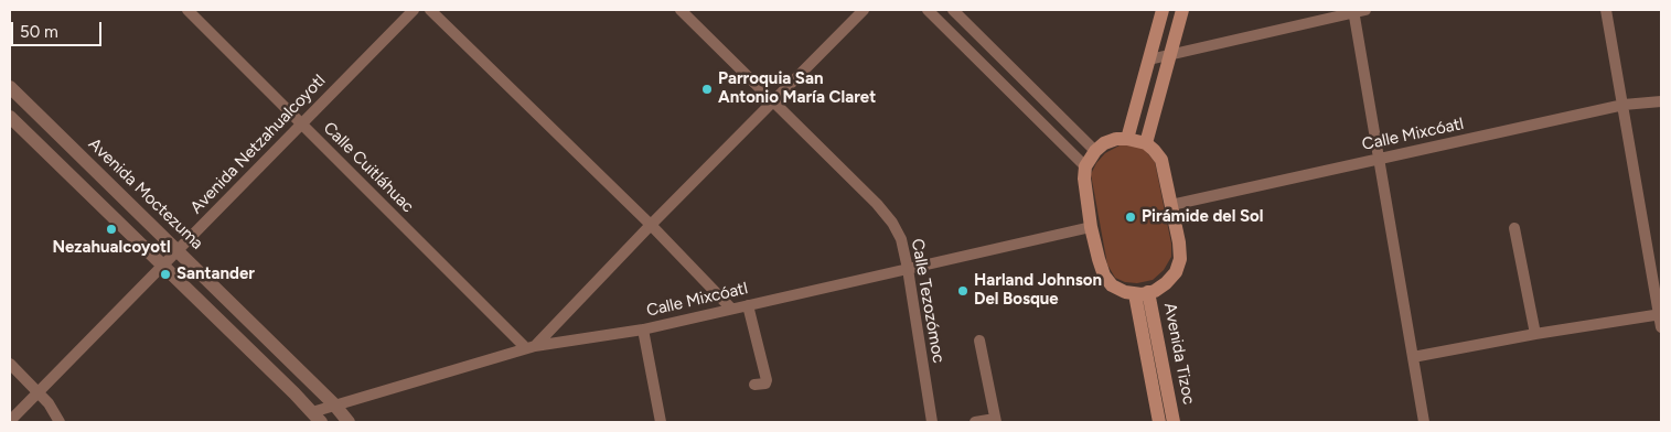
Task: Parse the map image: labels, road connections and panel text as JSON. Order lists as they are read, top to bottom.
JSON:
{
  "streets": {
    "main road": ["Avenida Tizoc"],
    "street": [
      "Calle Mixcóatl",
      "Avenida Netzahualcoyotl",
      "Calle Cuitláhuac",
      "Avenida Moctezuma",
      "Calle Tezozómoc"
    ]
  },
  "crossings": [
    ["Calle Mixcóatl", "Calle Cuitláhuac"],
    ["Calle Mixcóatl", "Avenida Moctezuma"],
    ["Calle Mixcóatl", "Calle Tezozómoc"],
    ["Avenida Netzahualcoyotl", "Calle Cuitláhuac"],
    ["Avenida Netzahualcoyotl", "Avenida Moctezuma"]
  ],
  "places": [
    "Parroquia San Antonio María Claret",
    "Pirámide del Sol",
    "Nezahualcoyotl",
    "Santander",
    "Harland Johnson Del Bosque"
  ],
  "scale_bar": "50 m"
}
